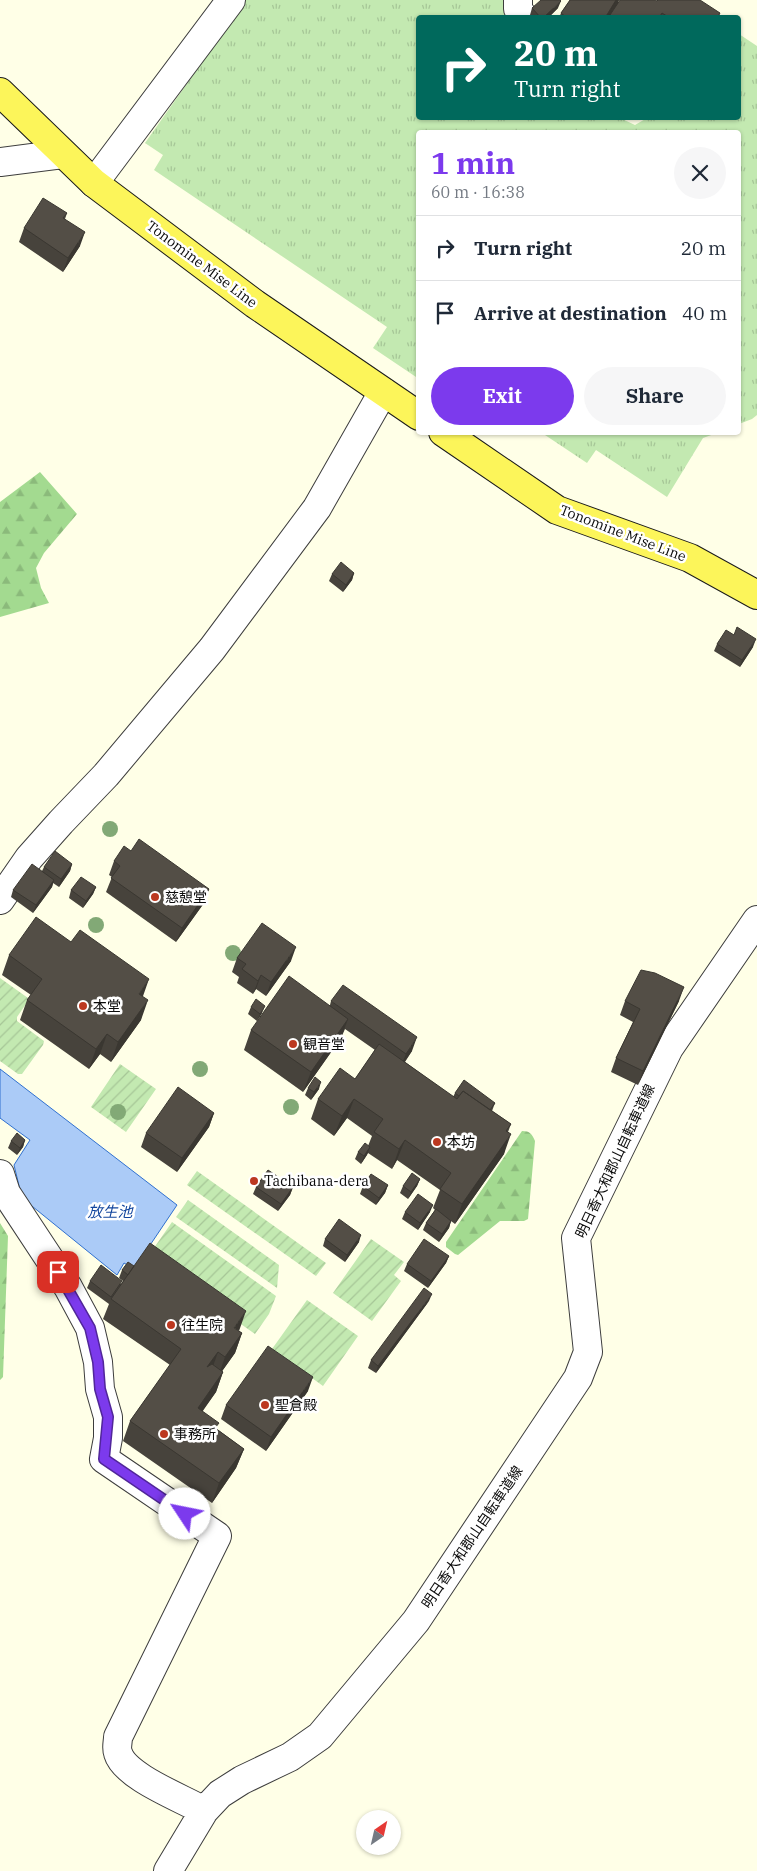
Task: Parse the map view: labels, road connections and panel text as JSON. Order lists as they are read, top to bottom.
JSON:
{
  "streets": {
    "main road": ["Tonomine Mise Line"],
    "street": ["明日香大和郡山自転車道線"]
  },
  "water": ["放生池"],
  "places": [
    "慈憩堂",
    "本堂",
    "観音堂",
    "本坊",
    "Tachibana-dera",
    "往生院",
    "聖倉殿",
    "事務所"
  ],
  "north": "top right",
  "page": {
    "turn": ["20 m", "Turn right"],
    "heading": ["1 min", "60 m · 16:38"],
    "list": [
      {
        "name": "Turn right",
        "value": "20 m"
      },
      {
        "name": "Arrive at destination",
        "value": "40 m"
      }
    ],
    "buttons": ["Exit", "Share"]
  }
}
